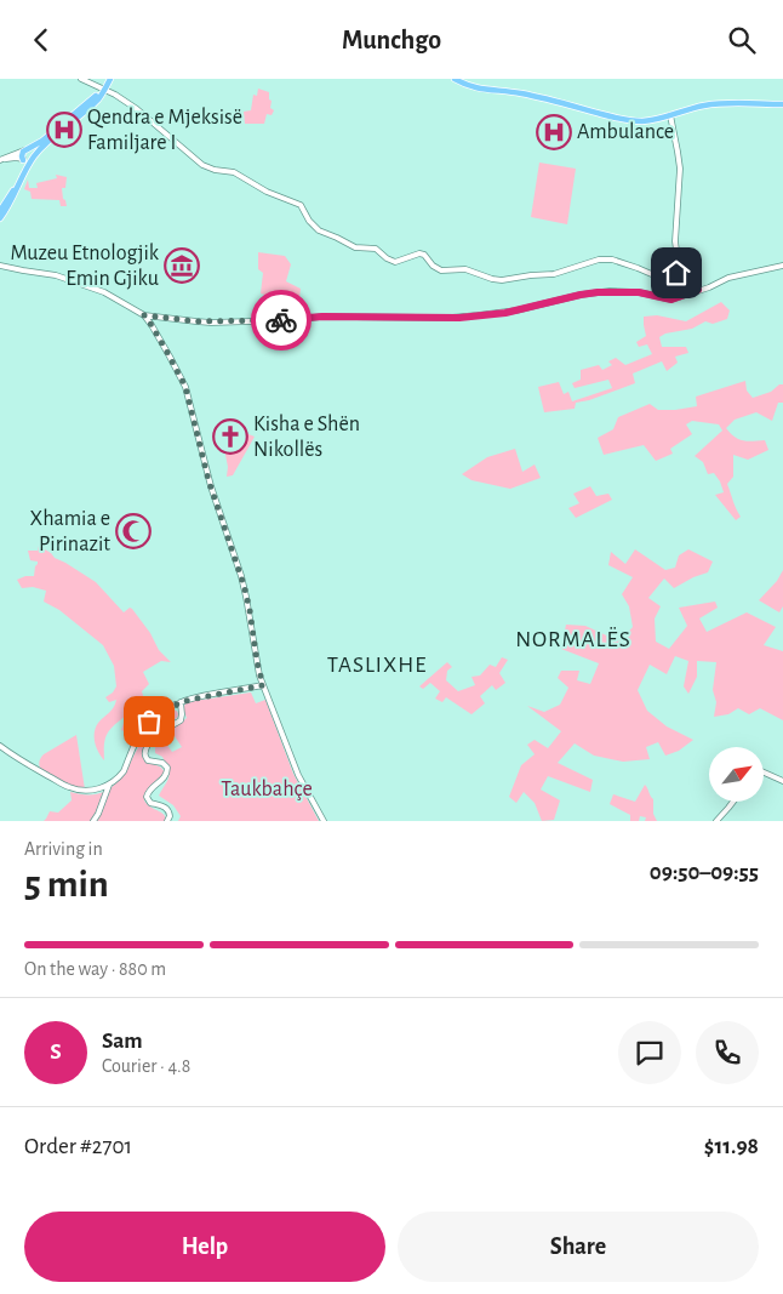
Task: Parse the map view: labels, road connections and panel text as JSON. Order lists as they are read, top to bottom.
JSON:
{
  "districts": ["NORMALËS", "TASLIXHE"],
  "parks": ["Taukbahçe"],
  "places": {
    "hospital": ["Qendra e Mjeksisë Familjare I", "Ambulance"],
    "museum": ["Muzeu Etnologjik Emin Gjiku"],
    "church": ["Kisha e Shën Nikollës"],
    "mosque": ["Xhamia e Pirinazit"]
  },
  "north": "top right",
  "page": {
    "header": "Munchgo",
    "heading": ["5 min", "Arriving in", "09:50–09:55"],
    "panel": [
      "Sam",
      "Courier · 4.8",
      "Order #2701",
      "$11.98"
    ],
    "bar": "On the way · 880 m",
    "round": "S",
    "buttons": ["Help", "Share"]
  }
}
